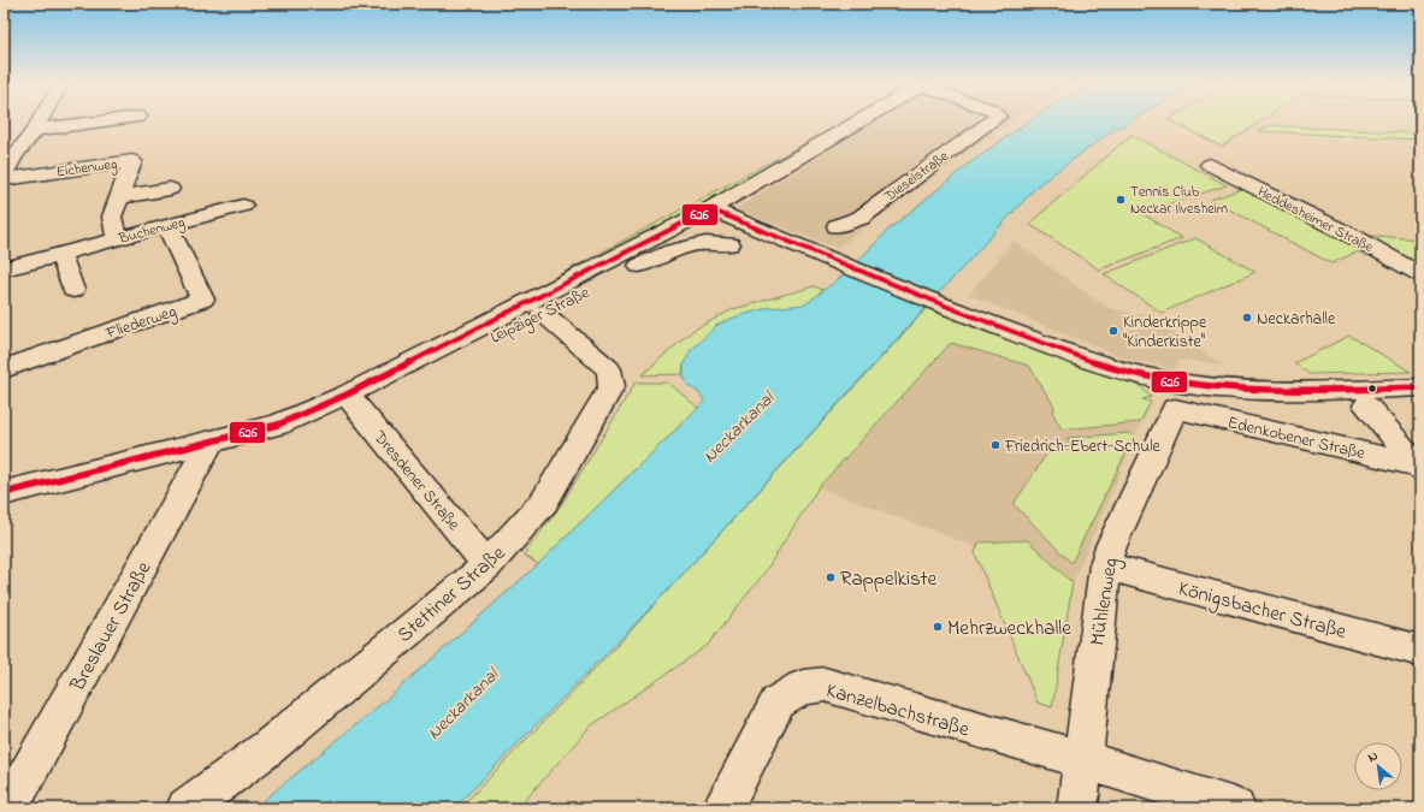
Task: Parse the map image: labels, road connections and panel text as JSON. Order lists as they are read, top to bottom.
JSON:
{
  "streets": {
    "street": [
      "Eichenweg",
      "Dieselstraße",
      "Heddesheimer Straße",
      "Buchenweg",
      "Leipziger Straße",
      "Fliederweg",
      "Edenkobener Straße",
      "Dresdener Straße",
      "Stettiner Straße",
      "Mühlenweg",
      "Königsbacher Straße",
      "Breslauer Straße",
      "Kanzelbachstraße"
    ]
  },
  "crossings": [
    ["Eichenweg", "Buchenweg"],
    ["Buchenweg", "Fliederweg"],
    ["Leipziger Straße", "Dresdener Straße"],
    ["Leipziger Straße", "Stettiner Straße"],
    ["Edenkobener Straße", "Mühlenweg"],
    ["Dresdener Straße", "Stettiner Straße"],
    ["Mühlenweg", "Königsbacher Straße"],
    ["Mühlenweg", "Kanzelbachstraße"]
  ],
  "water": ["Neckarkanal"],
  "places": [
    "Tennis Club Neckar Ilvesheim",
    "Neckarhalle",
    "Kinderkrippe \"Kinderkiste\"",
    "Friedrich-Ebert-Schule",
    "Rappelkiste",
    "Mehrzweckhalle"
  ],
  "lines": ["transit line 626"],
  "north": "top left"
}
